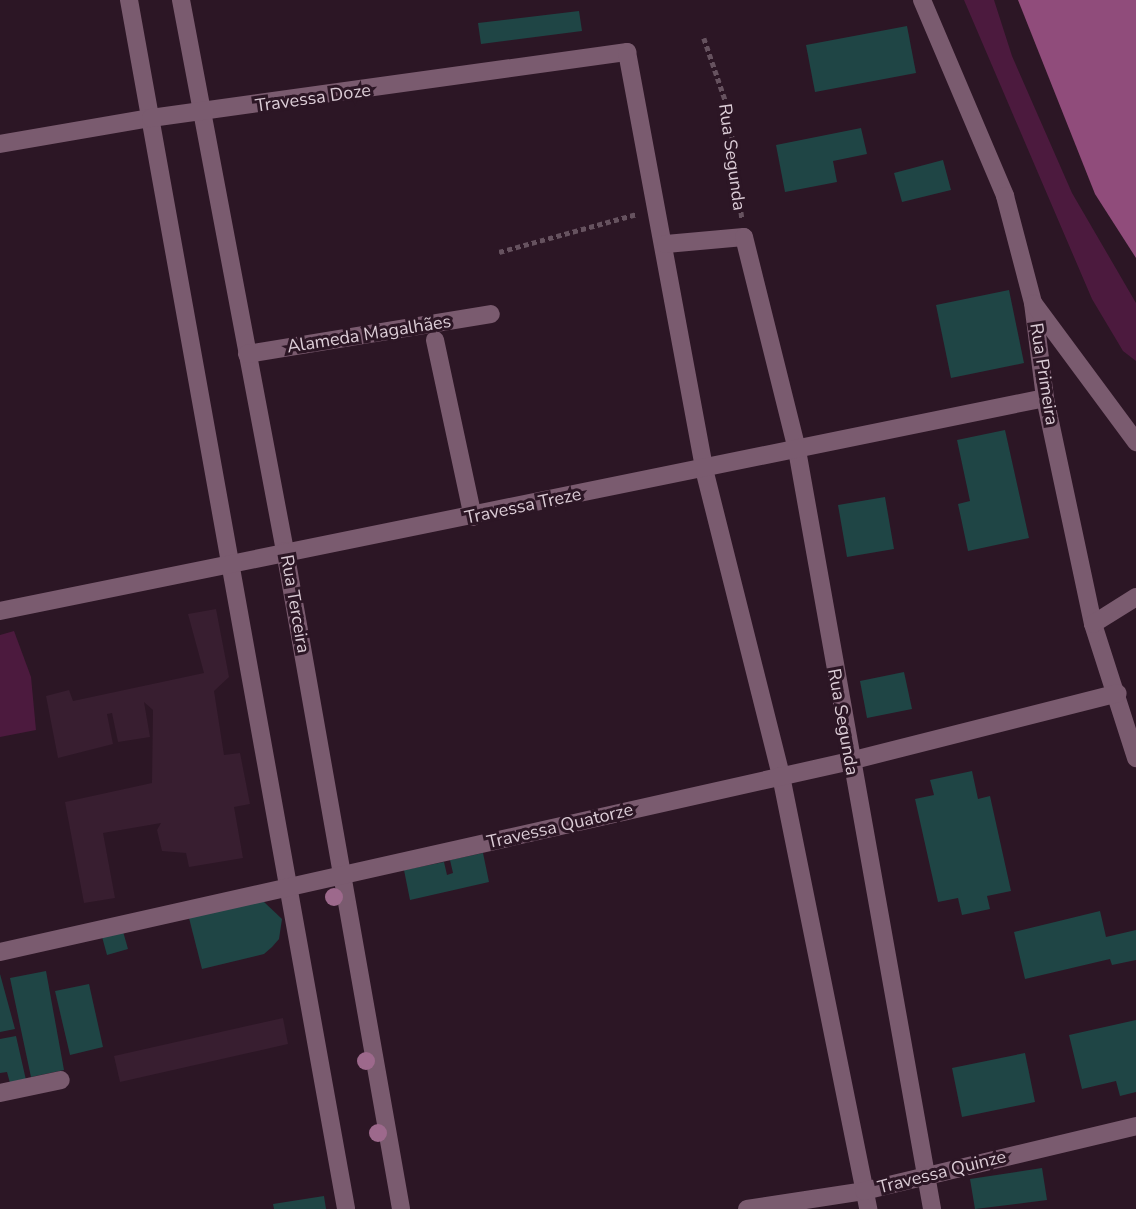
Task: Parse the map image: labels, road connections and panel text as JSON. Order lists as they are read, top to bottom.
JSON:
{
  "streets": {
    "street": [
      "Travessa Doze",
      "Rua Segunda",
      "Alameda Magalhães",
      "Rua Primeira",
      "Travessa Treze",
      "Rua Terceira",
      "Travessa Quatorze",
      "Travessa Quinze"
    ]
  },
  "crossings": [
    ["Travessa Doze", "Rua Terceira"],
    ["Rua Segunda", "Travessa Treze"],
    ["Rua Segunda", "Travessa Quatorze"],
    ["Rua Segunda", "Travessa Quinze"],
    ["Alameda Magalhães", "Rua Terceira"],
    ["Rua Primeira", "Travessa Treze"],
    ["Rua Primeira", "Travessa Quatorze"],
    ["Travessa Treze", "Rua Terceira"],
    ["Rua Terceira", "Travessa Quatorze"]
  ]
}
